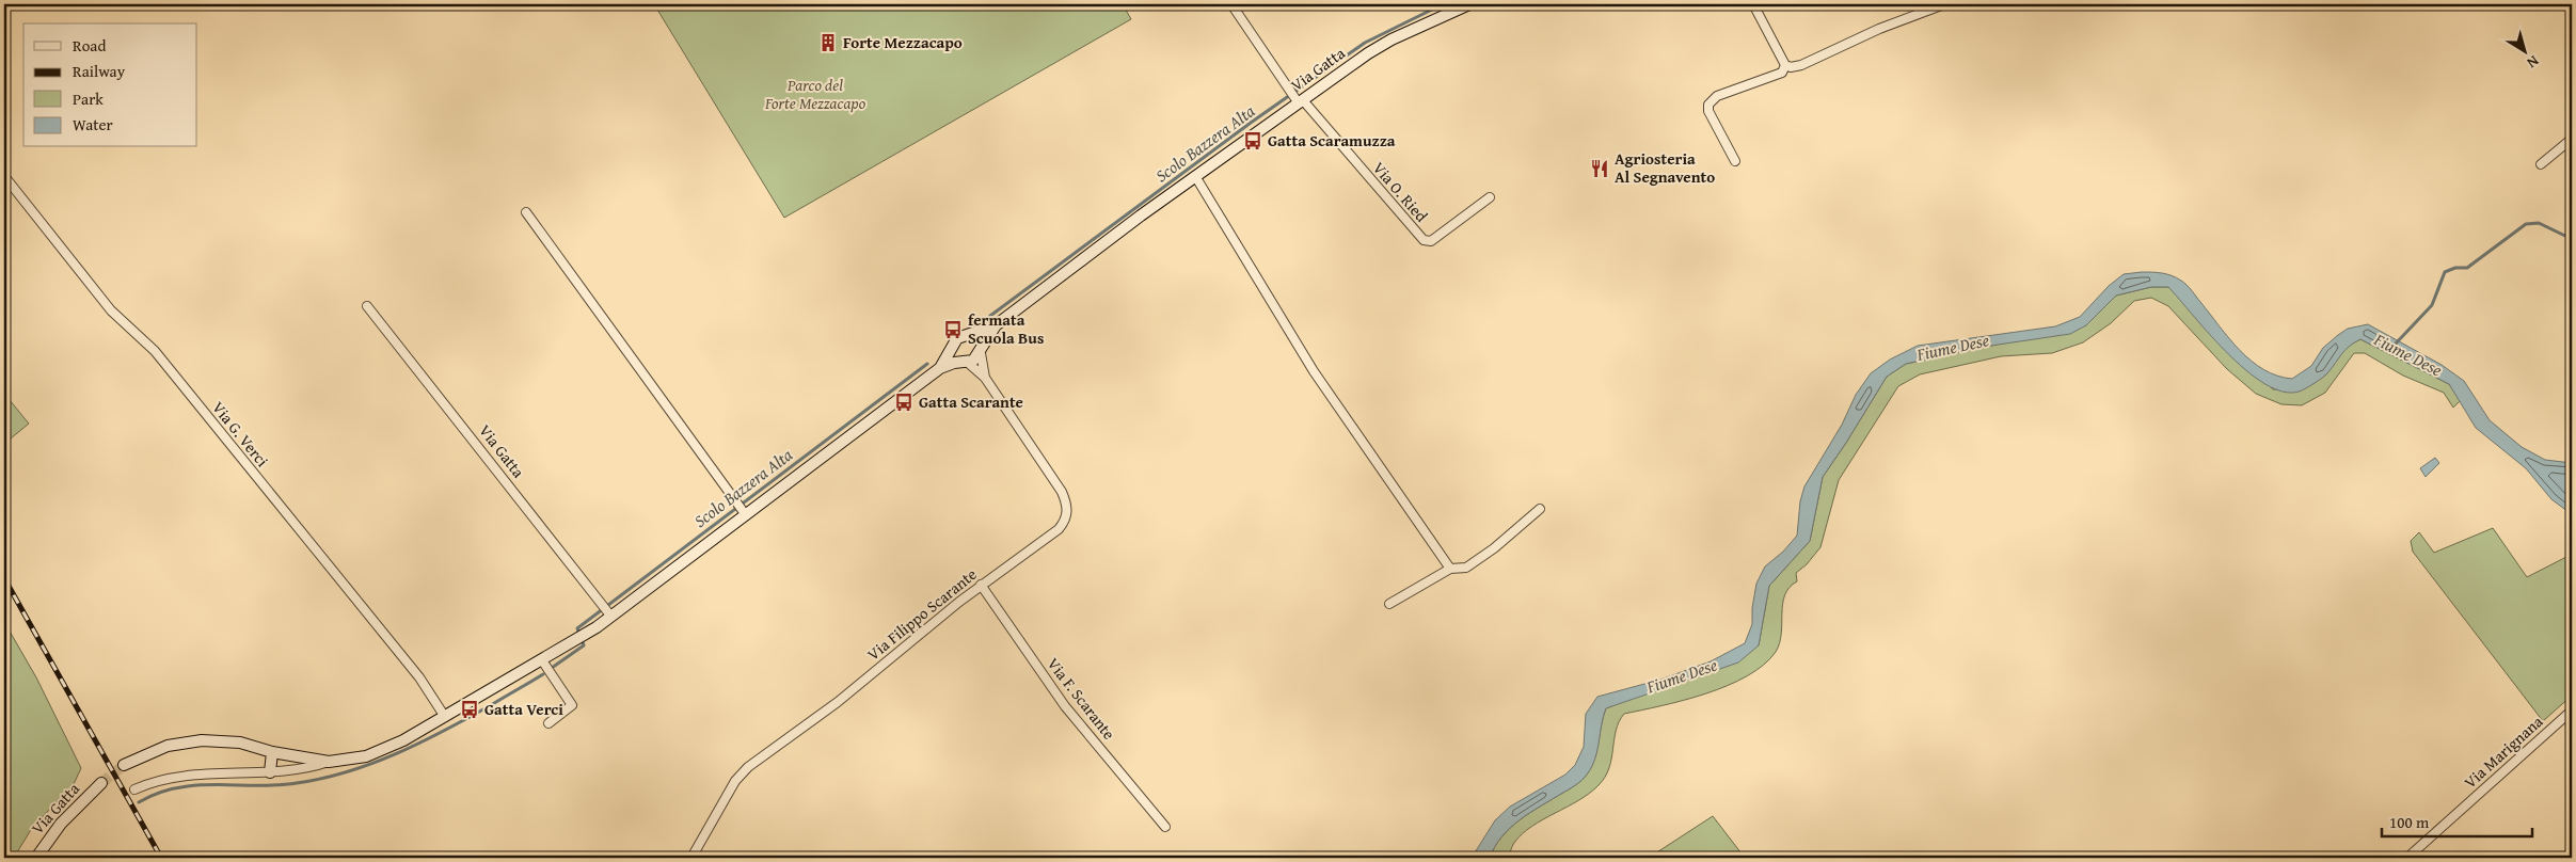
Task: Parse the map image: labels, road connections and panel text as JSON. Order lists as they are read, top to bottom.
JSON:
{
  "streets": {
    "street": [
      "Via Gatta",
      "Via O. Ried",
      "Via G. Verci",
      "Via Filippo Scarante",
      "Via F. Scarante",
      "Via Marignana"
    ]
  },
  "crossings": [
    ["Via Gatta", "Via O. Ried"],
    ["Via Gatta", "Via G. Verci"],
    ["Via Gatta", "Via Filippo Scarante"],
    ["Via Filippo Scarante", "Via F. Scarante"]
  ],
  "water": ["Scolo Bazzera Alta", "Fiume Dese"],
  "parks": ["Parco del Forte Mezzacapo"],
  "places": {
    "building": ["Forte Mezzacapo"],
    "bus stop": [
      "Gatta Scaramuzza",
      "fermata Scuola Bus",
      "Gatta Scarante",
      "Gatta Verci"
    ],
    "restaurant": ["Agriosteria Al Segnavento"]
  },
  "legend": [
    "Road",
    "Railway",
    "Park",
    "Water"
  ],
  "scale_bar": "100 m",
  "north": "bottom right"
}
